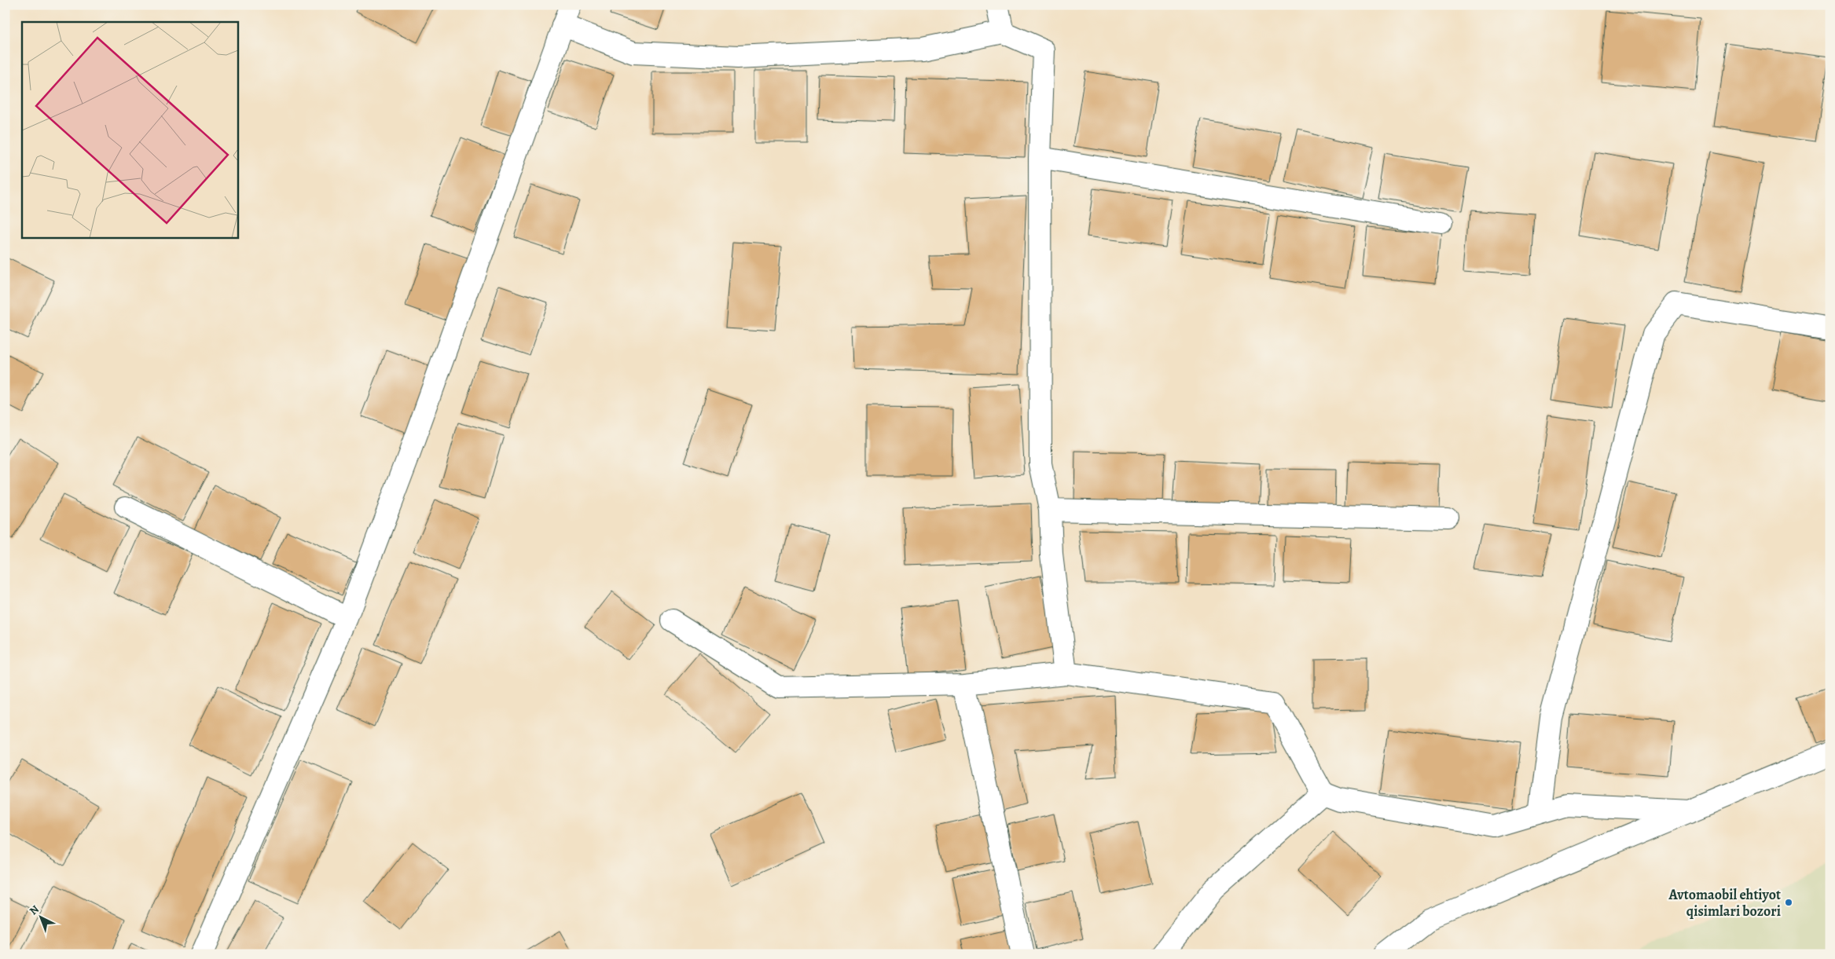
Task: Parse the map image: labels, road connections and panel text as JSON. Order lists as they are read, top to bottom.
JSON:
{
  "places": ["Avtomaobil ehtiyot qisimlari bozori"],
  "north": "top left"
}
